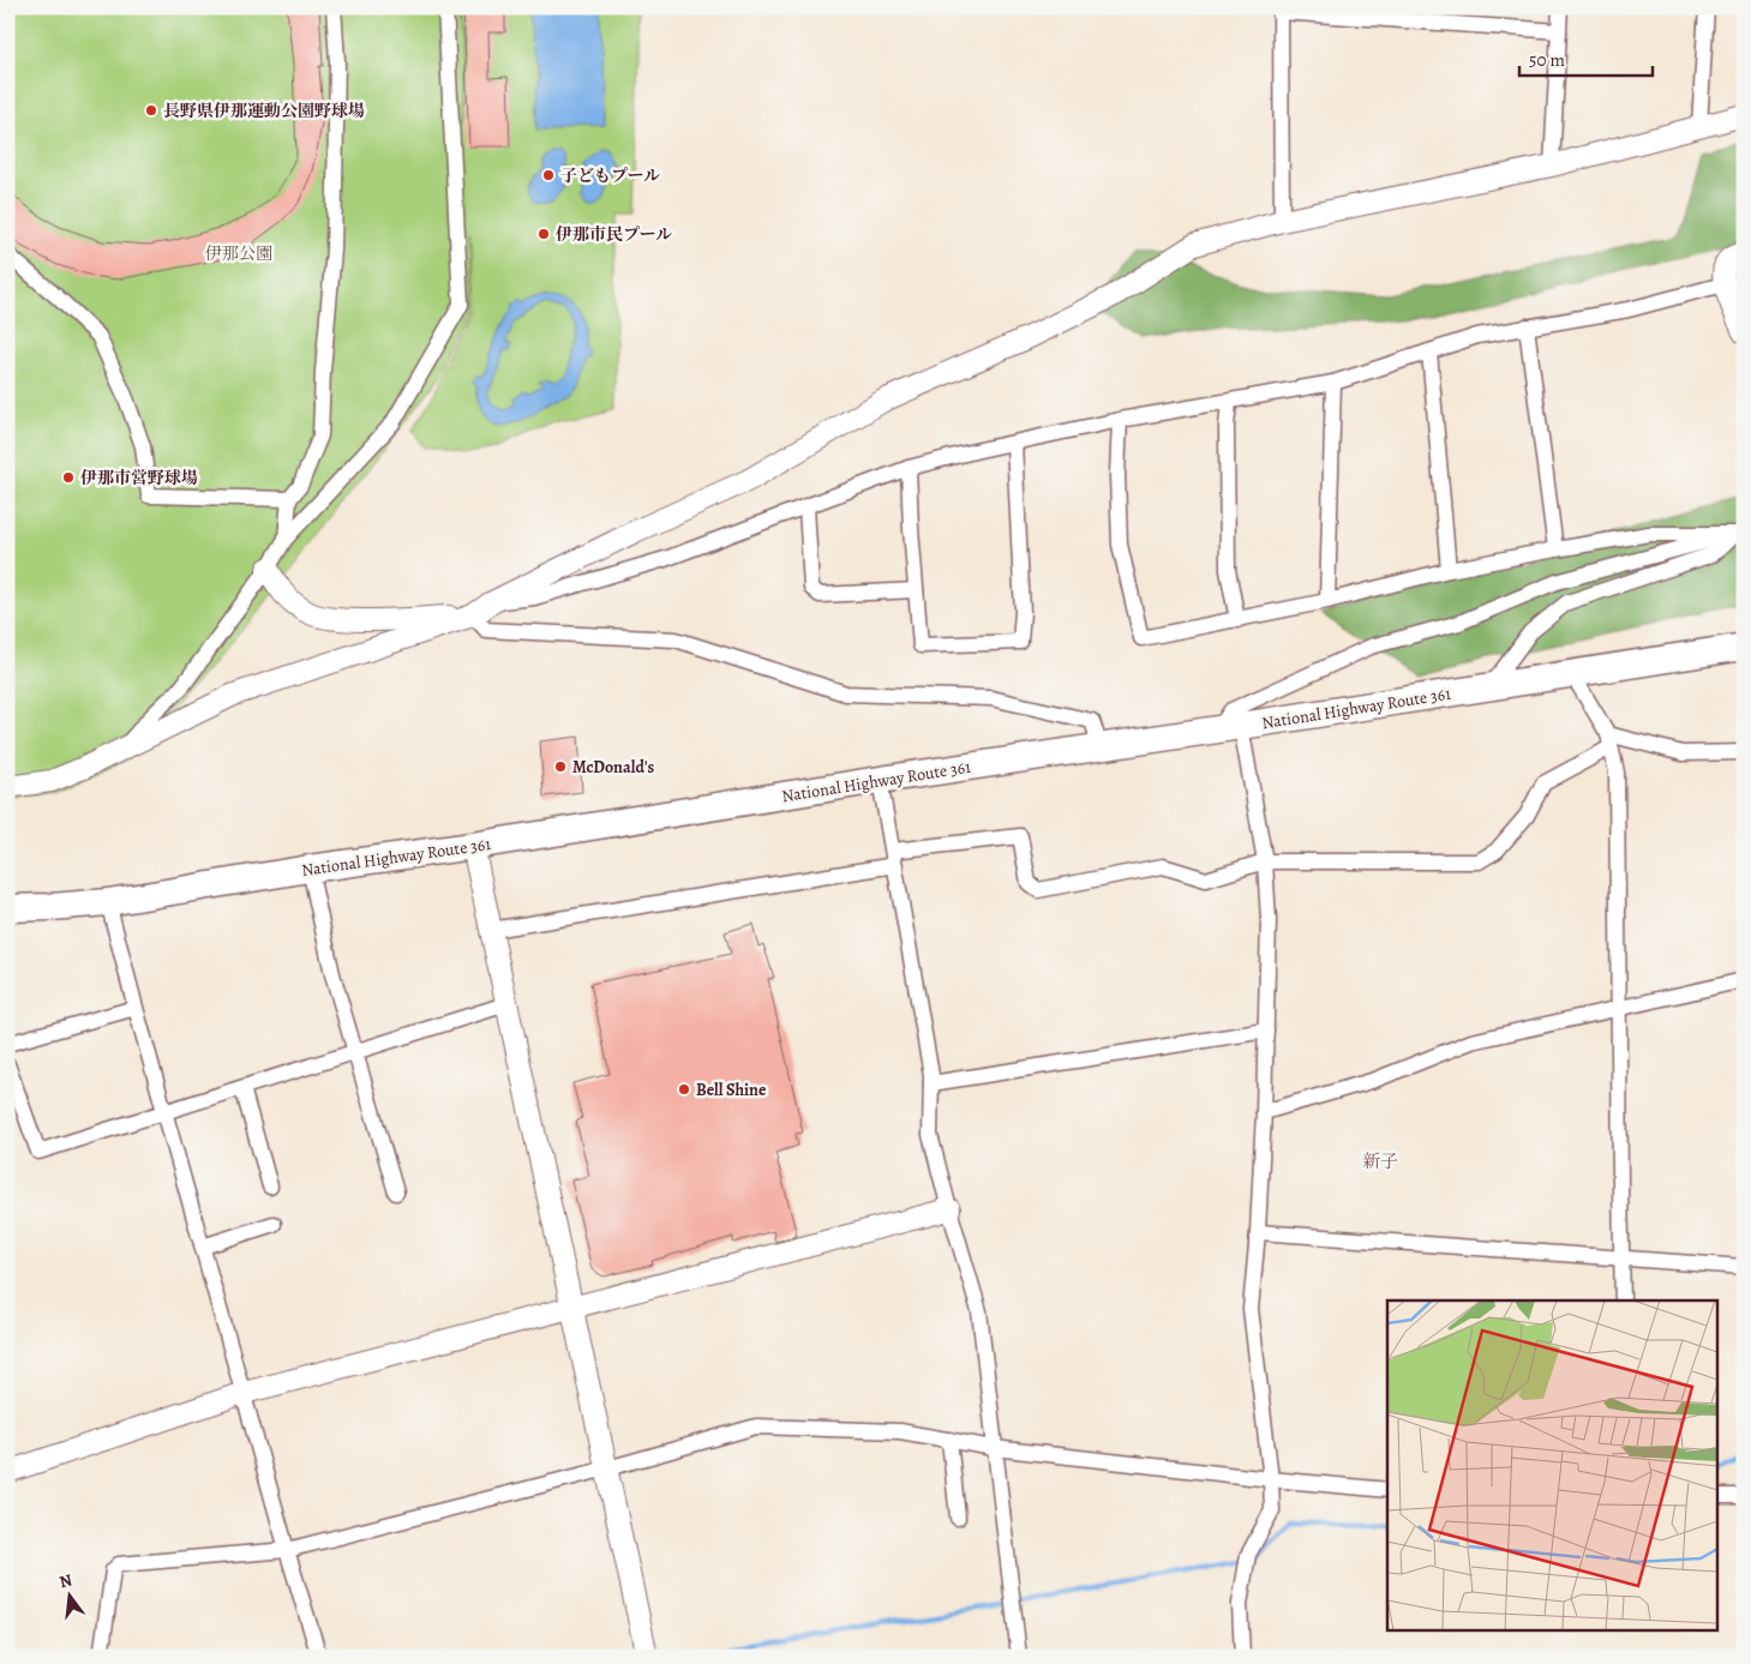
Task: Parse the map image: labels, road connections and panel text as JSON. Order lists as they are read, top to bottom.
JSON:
{
  "streets": {
    "highway": ["National Highway Route 361"]
  },
  "districts": ["新子"],
  "parks": ["伊那公園"],
  "places": [
    "長野県伊那運動公園野球場",
    "子どもプール",
    "伊那市民プール",
    "伊那市営野球場",
    "McDonald's",
    "Bell Shine"
  ],
  "scale_bar": "50 m",
  "north": "top"
}
